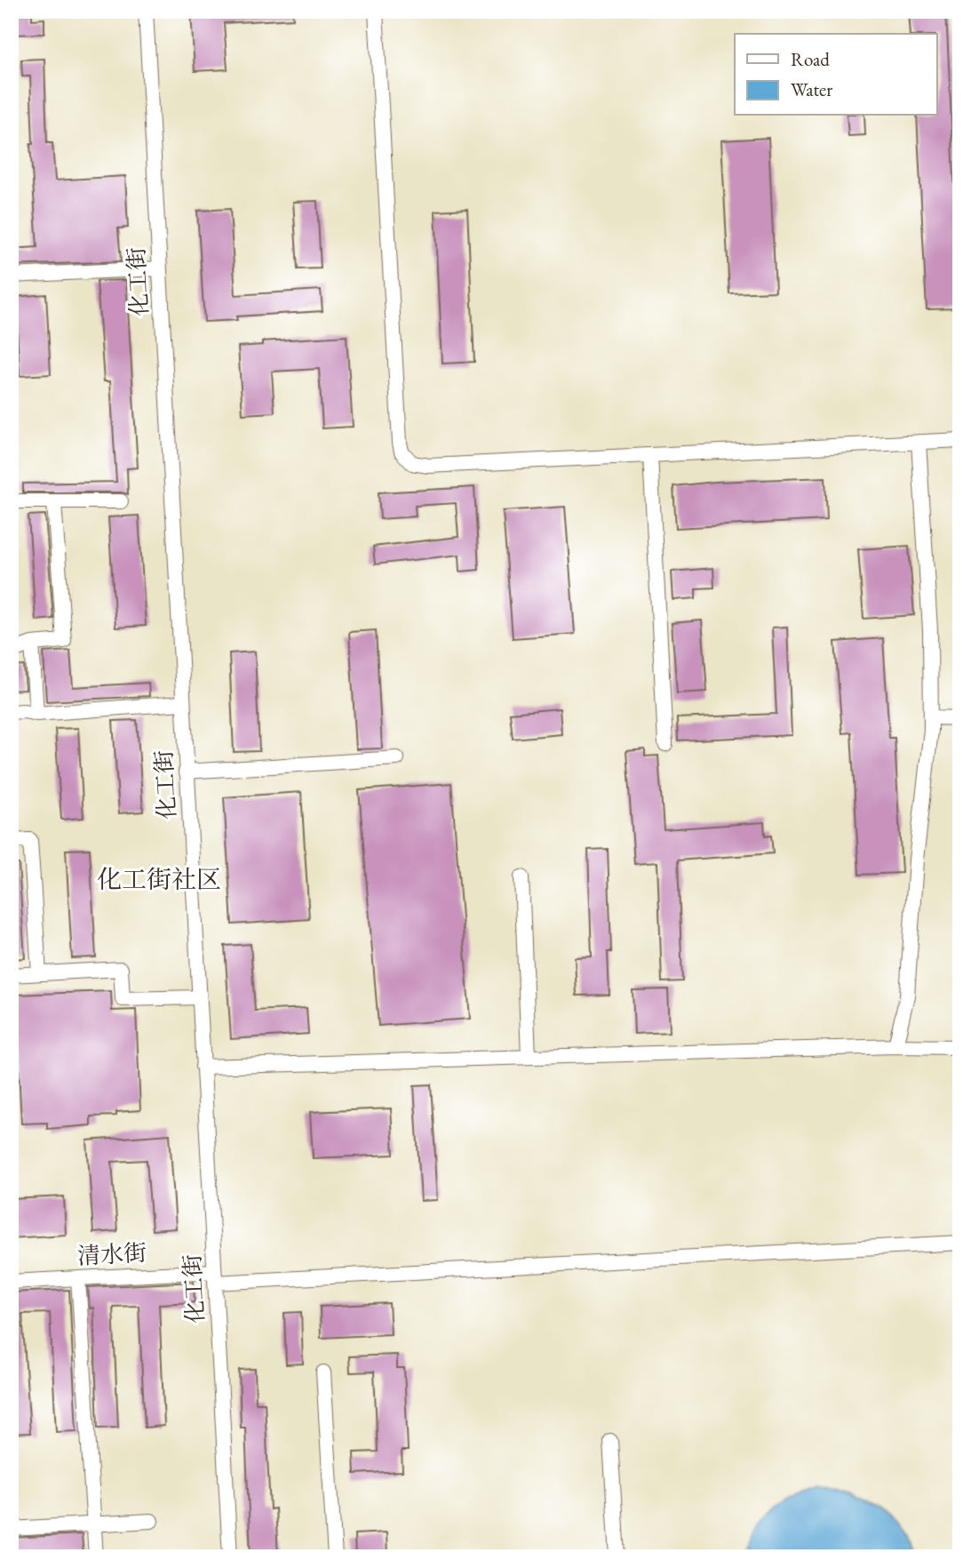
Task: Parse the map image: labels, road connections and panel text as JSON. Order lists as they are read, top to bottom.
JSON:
{
  "streets": {
    "street": ["化工街", "清水街"]
  },
  "crossings": [
    ["化工街", "清水街"]
  ],
  "districts": ["化工街社区"],
  "legend": ["Road", "Water"]
}
